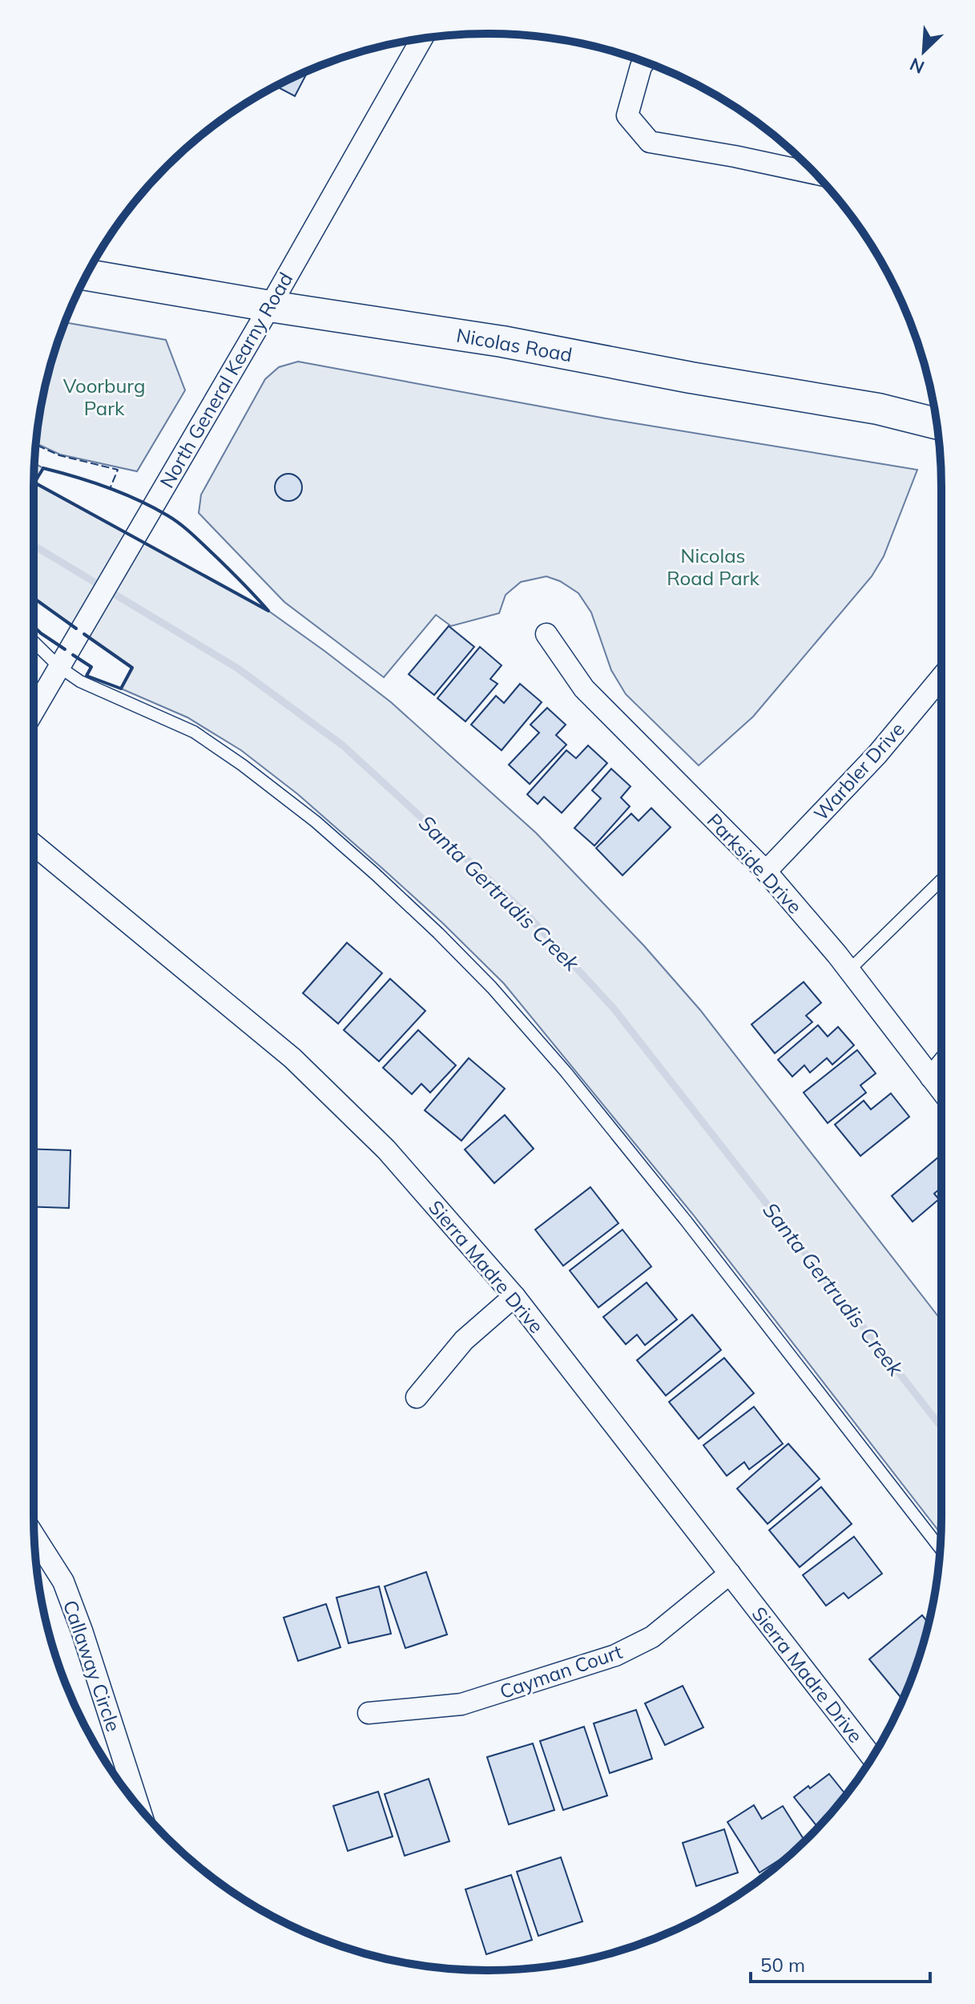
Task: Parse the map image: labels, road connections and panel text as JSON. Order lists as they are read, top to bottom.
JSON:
{
  "streets": {
    "main road": ["Nicolas Road"],
    "street": [
      "North General Kearny Road",
      "Warbler Drive",
      "Parkside Drive",
      "Sierra Madre Drive",
      "Callaway Circle",
      "Cayman Court"
    ]
  },
  "crossings": [
    ["Nicolas Road", "North General Kearny Road"],
    ["Warbler Drive", "Parkside Drive"],
    ["Sierra Madre Drive", "Cayman Court"]
  ],
  "water": ["Santa Gertrudis Creek"],
  "parks": ["Voorburg Park", "Nicolas Road Park"],
  "scale_bar": "50 m",
  "north": "bottom left"
}
